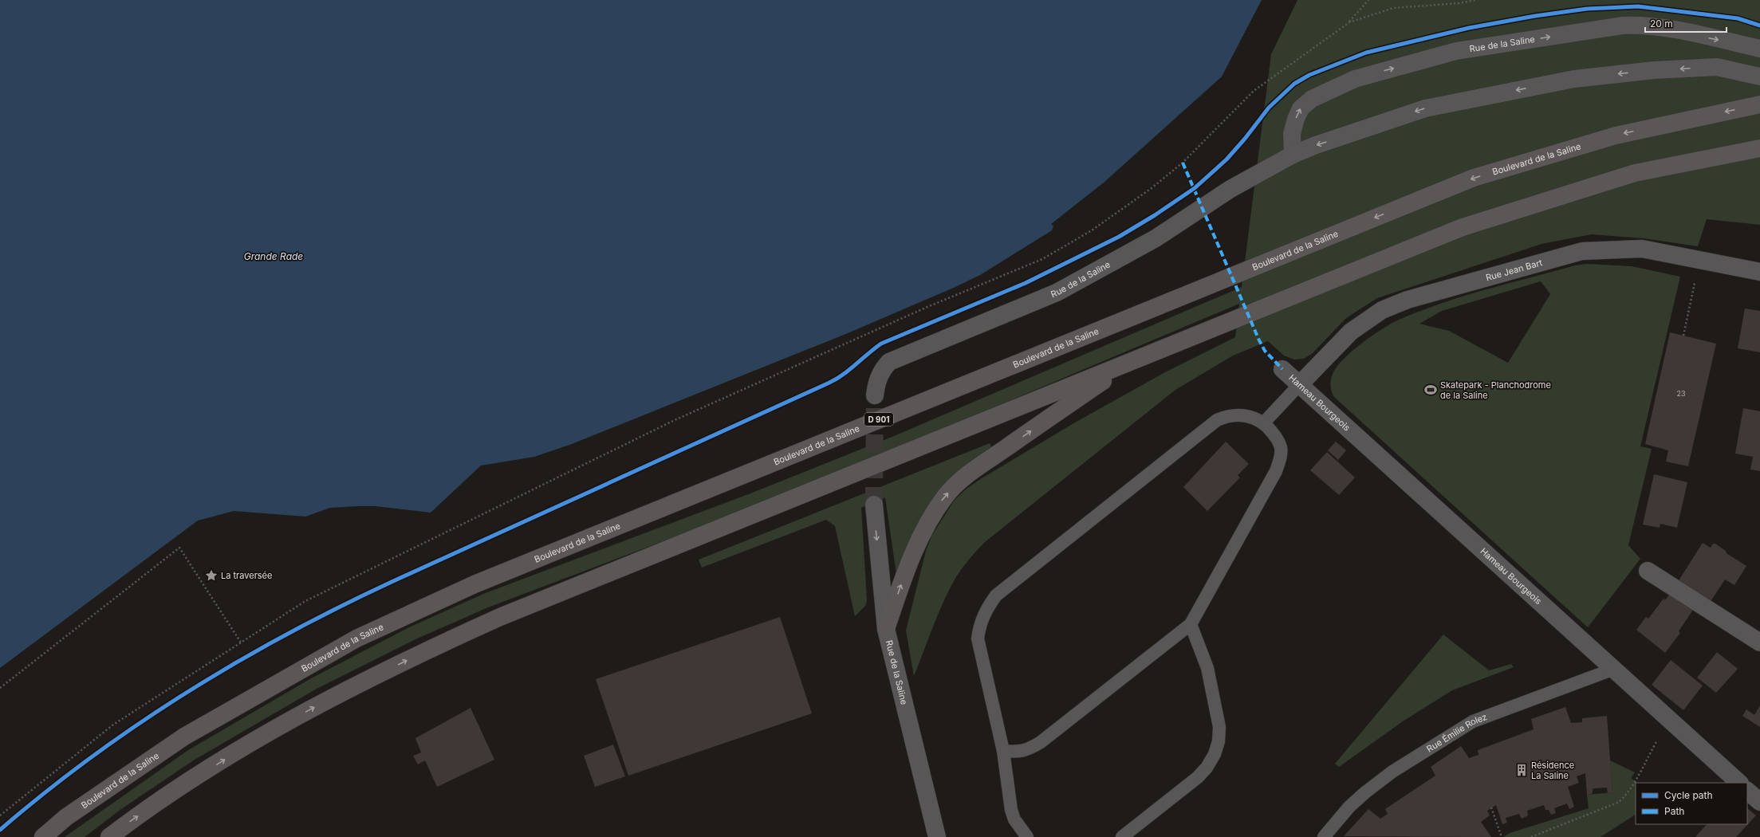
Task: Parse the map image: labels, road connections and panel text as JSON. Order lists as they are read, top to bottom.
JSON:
{
  "streets": {
    "main road": ["Boulevard de la Saline", "D 901"],
    "street": ["Rue de la Saline", "Rue Jean Bart", "Hameau Bourgeois"],
    "lane": ["Rue Émilie Rolez"]
  },
  "crossings": [
    ["Rue Jean Bart", "Hameau Bourgeois"],
    ["Hameau Bourgeois", "Rue Émilie Rolez"]
  ],
  "water": ["Grande Rade"],
  "places": {
    "sports": ["Skatepark - Planchodrome de la Saline"],
    "place": ["La traversée"],
    "building": ["Résidence La Saline"]
  },
  "house_numbers": ["23"],
  "legend": ["Cycle path", "Path"],
  "scale_bar": "20 m"
}
